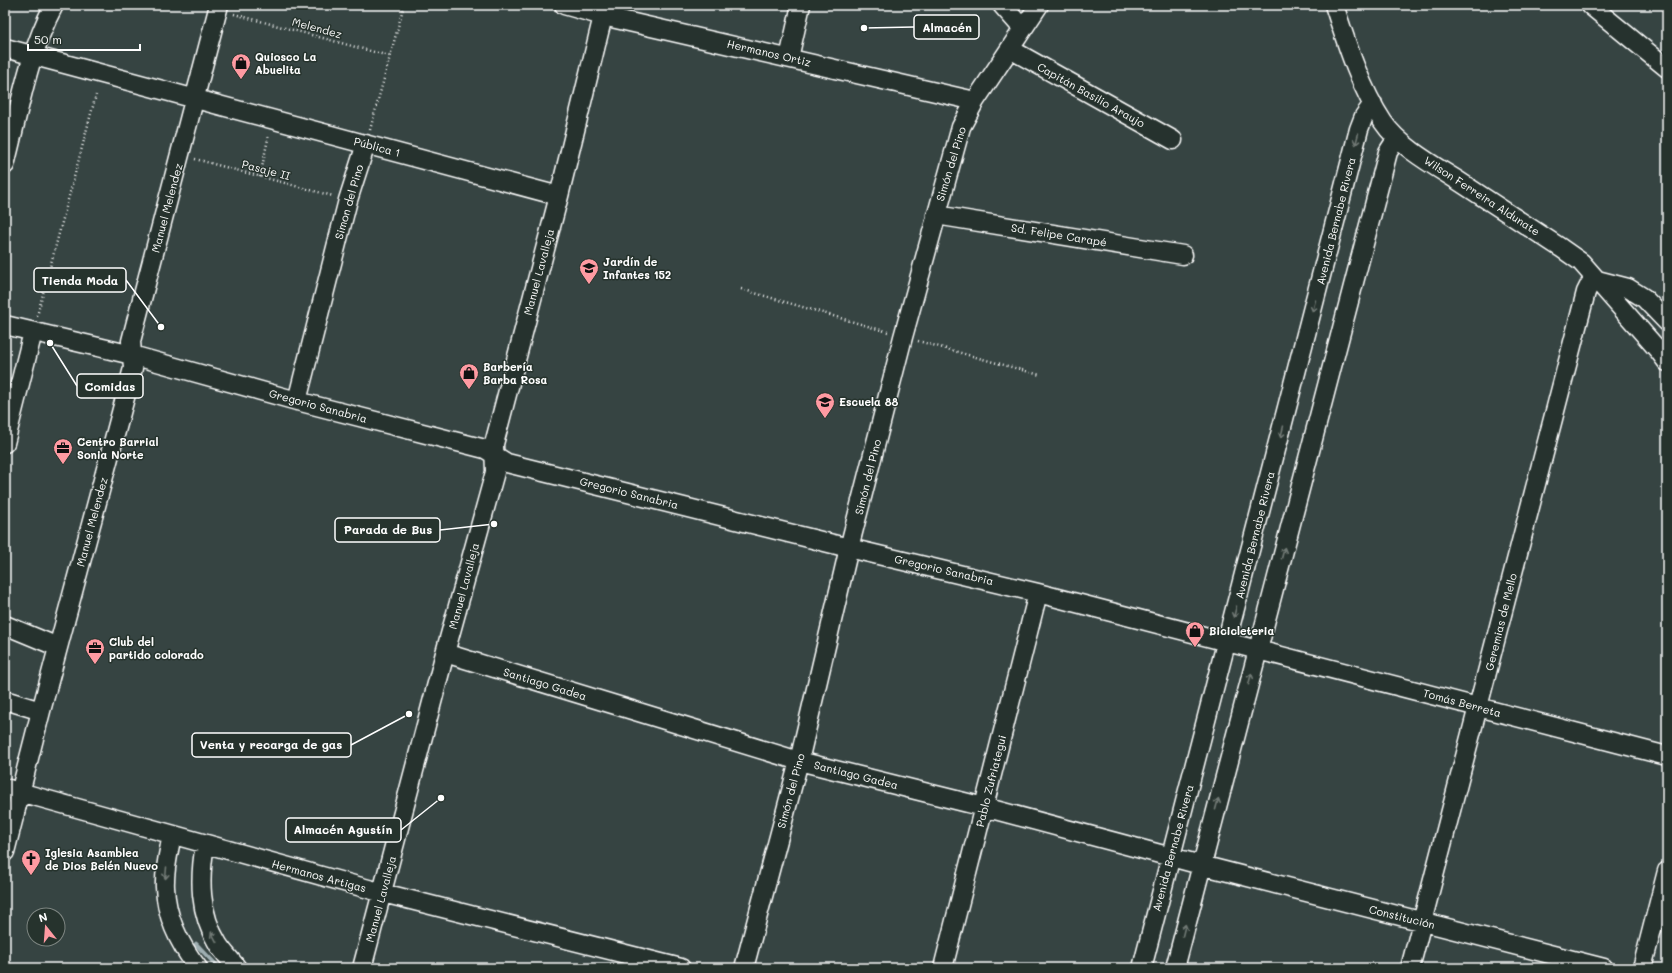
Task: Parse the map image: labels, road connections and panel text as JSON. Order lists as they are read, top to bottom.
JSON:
{
  "streets": {
    "street": [
      "Hermanos Ortiz",
      "Capitán Basilio Araujo",
      "Pública 1",
      "Simón del Pino",
      "Wilson Ferreira Aldunate",
      "Simon del Pino",
      "Manuel Melendez",
      "Avenida Bernabe Rivera",
      "Sd. Felipe Carapé",
      "Manuel Lavalleja",
      "Gregorio Sanabria",
      "Geremias de Mello",
      "Santiago Gadea",
      "Tomás Berreta",
      "Pablo Zufriategui",
      "Hermanos Artigas",
      "Constitución"
    ],
    "path": ["Melendez", "Pasaje II"]
  },
  "crossings": [
    ["Melendez", "Manuel Melendez"],
    ["Hermanos Ortiz", "Simón del Pino"],
    ["Hermanos Ortiz", "Manuel Lavalleja"],
    ["Capitán Basilio Araujo", "Simón del Pino"],
    ["Pública 1", "Simon del Pino"],
    ["Pública 1", "Manuel Melendez"],
    ["Pública 1", "Manuel Lavalleja"],
    ["Simón del Pino", "Sd. Felipe Carapé"],
    ["Simón del Pino", "Gregorio Sanabria"],
    ["Simón del Pino", "Santiago Gadea"],
    ["Pasaje II", "Simon del Pino"],
    ["Pasaje II", "Manuel Melendez"],
    ["Wilson Ferreira Aldunate", "Avenida Bernabe Rivera"],
    ["Wilson Ferreira Aldunate", "Geremias de Mello"],
    ["Simon del Pino", "Gregorio Sanabria"],
    ["Manuel Melendez", "Gregorio Sanabria"],
    ["Manuel Melendez", "Hermanos Artigas"],
    ["Avenida Bernabe Rivera", "Gregorio Sanabria"],
    ["Avenida Bernabe Rivera", "Santiago Gadea"],
    ["Manuel Lavalleja", "Gregorio Sanabria"],
    ["Manuel Lavalleja", "Santiago Gadea"],
    ["Manuel Lavalleja", "Hermanos Artigas"],
    ["Gregorio Sanabria", "Tomás Berreta"],
    ["Gregorio Sanabria", "Pablo Zufriategui"],
    ["Geremias de Mello", "Tomás Berreta"],
    ["Geremias de Mello", "Constitución"],
    ["Santiago Gadea", "Pablo Zufriategui"],
    ["Santiago Gadea", "Constitución"]
  ],
  "places": {
    "other": [
      "Almacén",
      "Tienda Moda",
      "Comidas",
      "Parada de Bus",
      "Venta y recarga de gas",
      "Almacén Agustín"
    ],
    "shop": ["Quiosco La Abuelita", "Barbería Barba Rosa", "Bicicleteria"],
    "school or university": ["Jardín de Infantes 152", "Escuela 88"],
    "office": ["Centro Barrial Sonia Norte", "Club del partido colorado"],
    "church": ["Iglesia Asamblea de Dios Belén Nuevo"]
  },
  "scale_bar": "50 m",
  "north": "top"
}
